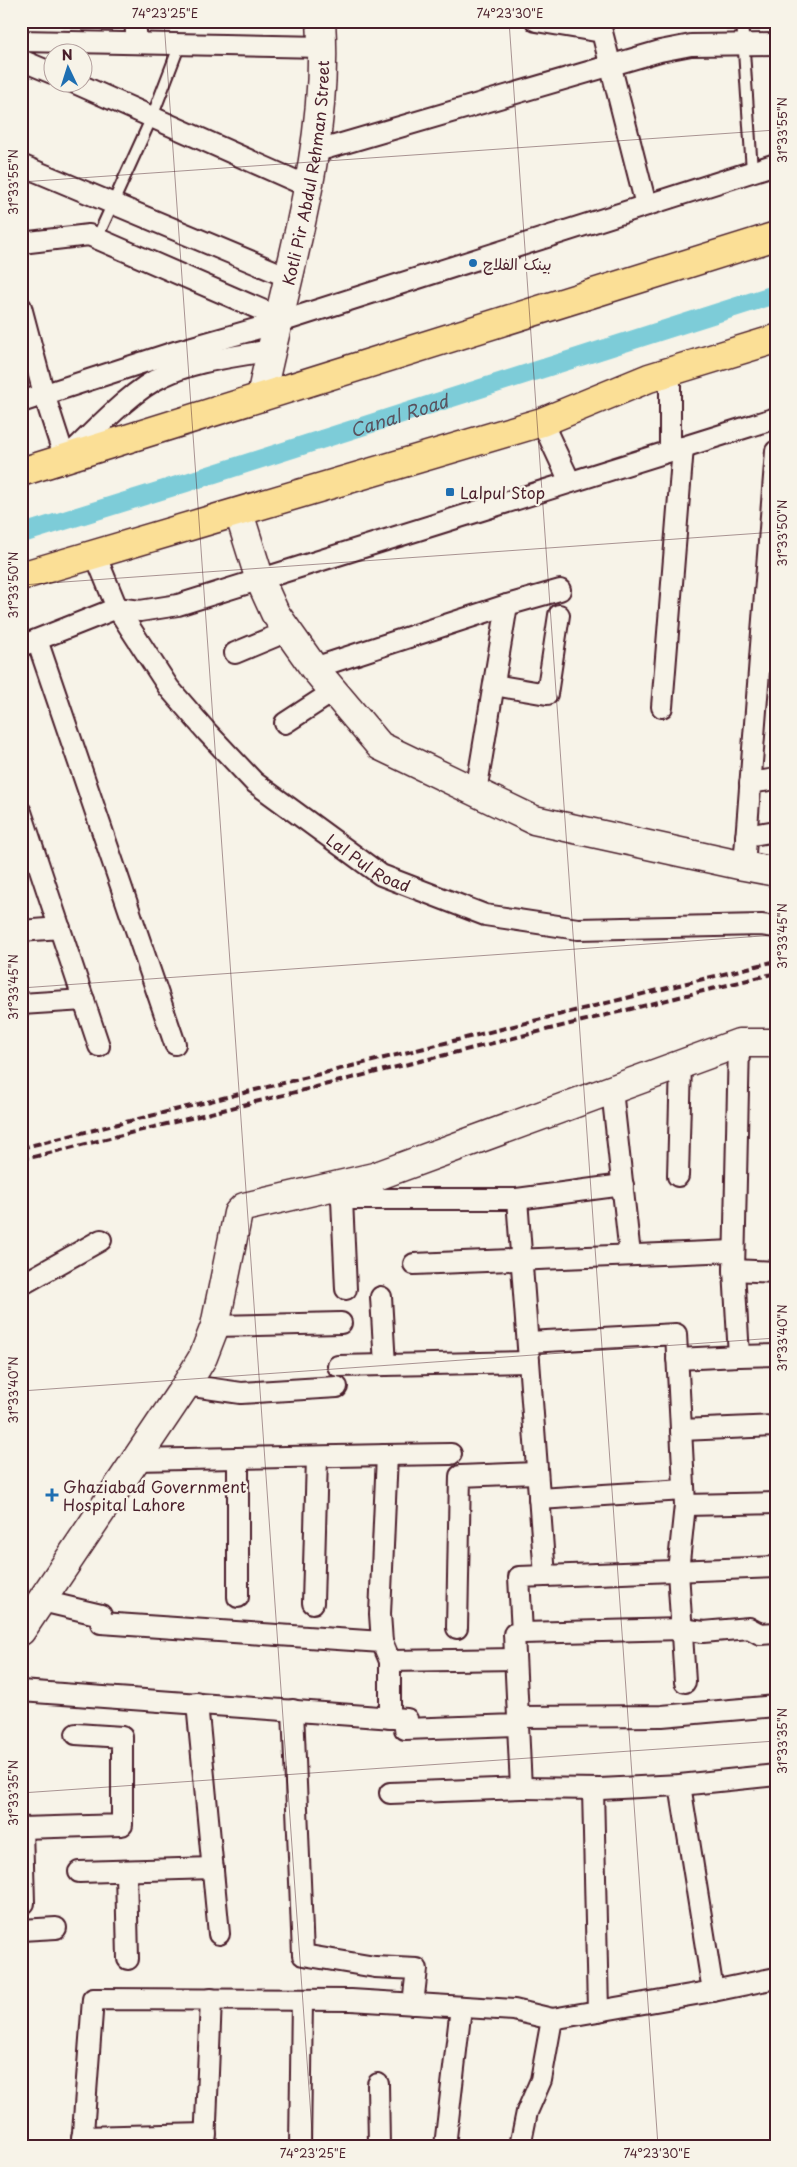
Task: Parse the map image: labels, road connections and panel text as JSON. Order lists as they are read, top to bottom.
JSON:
{
  "streets": {
    "street": ["Kotli Pir Abdul Rehman Street", "Lal Pul Road"]
  },
  "water": ["Canal Road"],
  "places": {
    "other": ["بینک الفلاح"],
    "transit": ["Lalpul Stop"],
    "health": ["Ghaziabad Government Hospital Lahore"]
  },
  "north": "top",
  "coordinates": [
    "74°23'25\"E",
    "74°23'30\"E",
    "31°33'55\"N",
    "31°33'50\"N",
    "31°33'45\"N",
    "31°33'40\"N",
    "31°33'35\"N"
  ]
}
